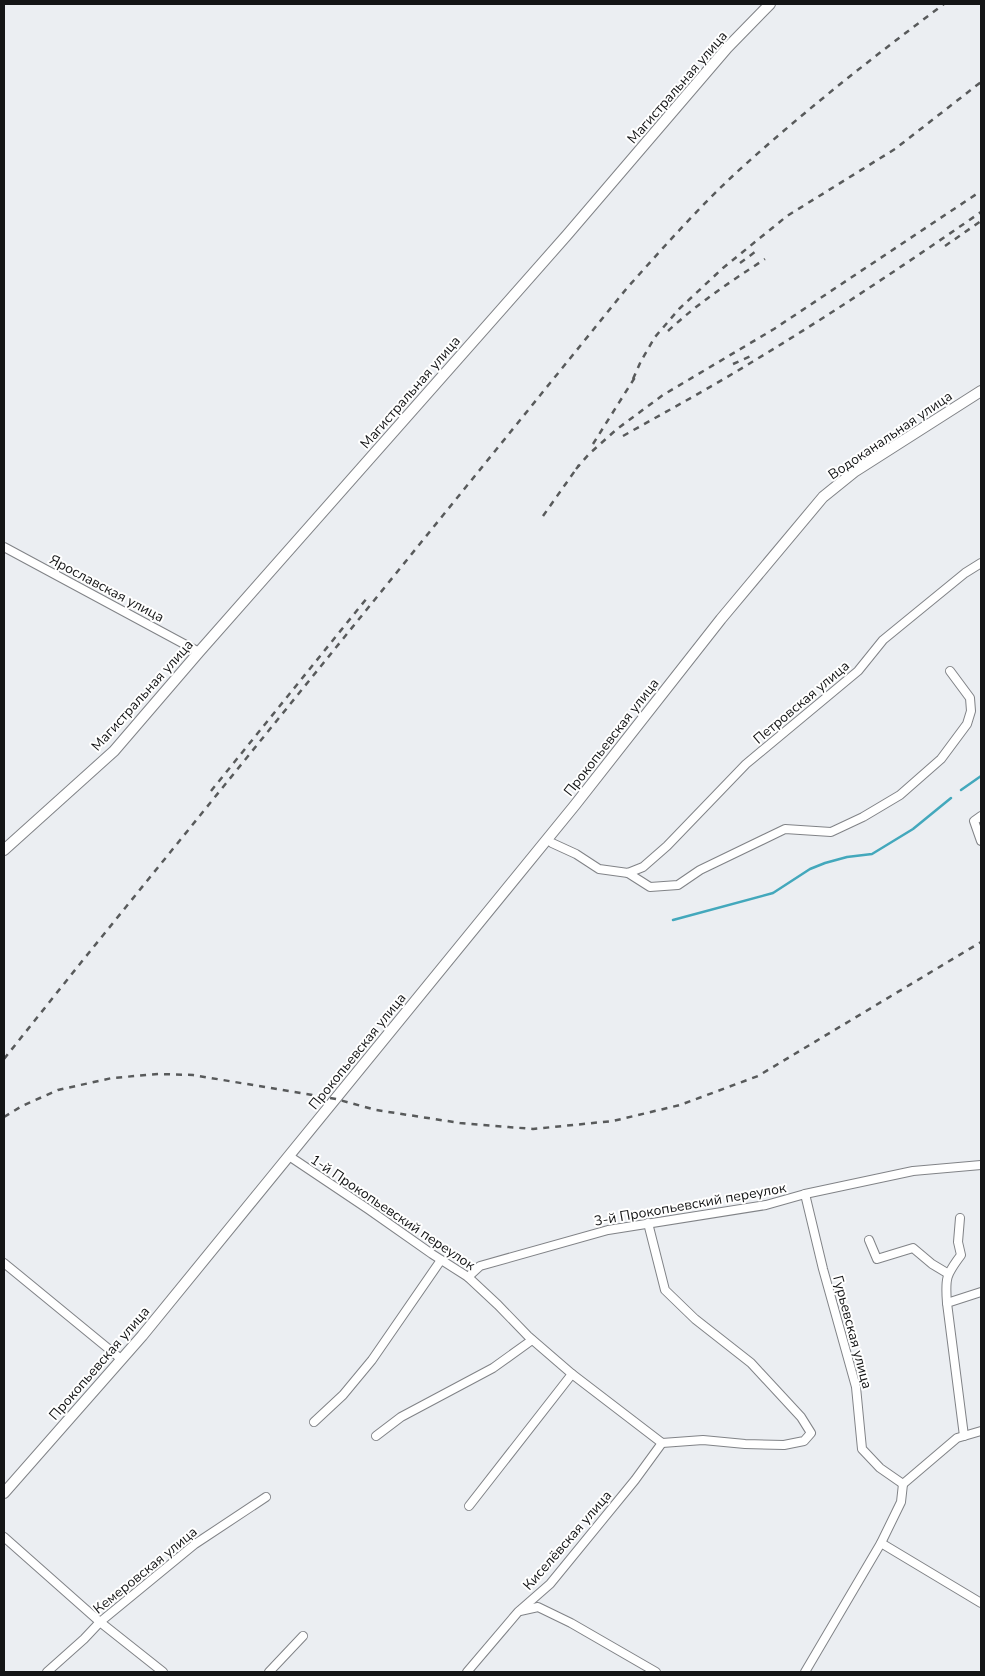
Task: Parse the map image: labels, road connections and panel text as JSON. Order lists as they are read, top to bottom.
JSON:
{
  "streets": {
    "main road": ["Магистральная улица", "Водоканальная улица", "Прокопьевская улица"],
    "street": [
      "Ярославская улица",
      "Петровская улица",
      "3-й Прокопьевский переулок",
      "1-й Прокопьевский переулок",
      "Гурьевская улица",
      "Киселёвская улица",
      "Кемеровская улица"
    ]
  },
  "crossings": [
    ["Магистральная улица", "Ярославская улица"],
    ["Водоканальная улица", "Прокопьевская улица"],
    ["Прокопьевская улица", "1-й Прокопьевский переулок"],
    ["3-й Прокопьевский переулок", "1-й Прокопьевский переулок"],
    ["3-й Прокопьевский переулок", "Гурьевская улица"],
    ["1-й Прокопьевский переулок", "Киселёвская улица"]
  ]
}
